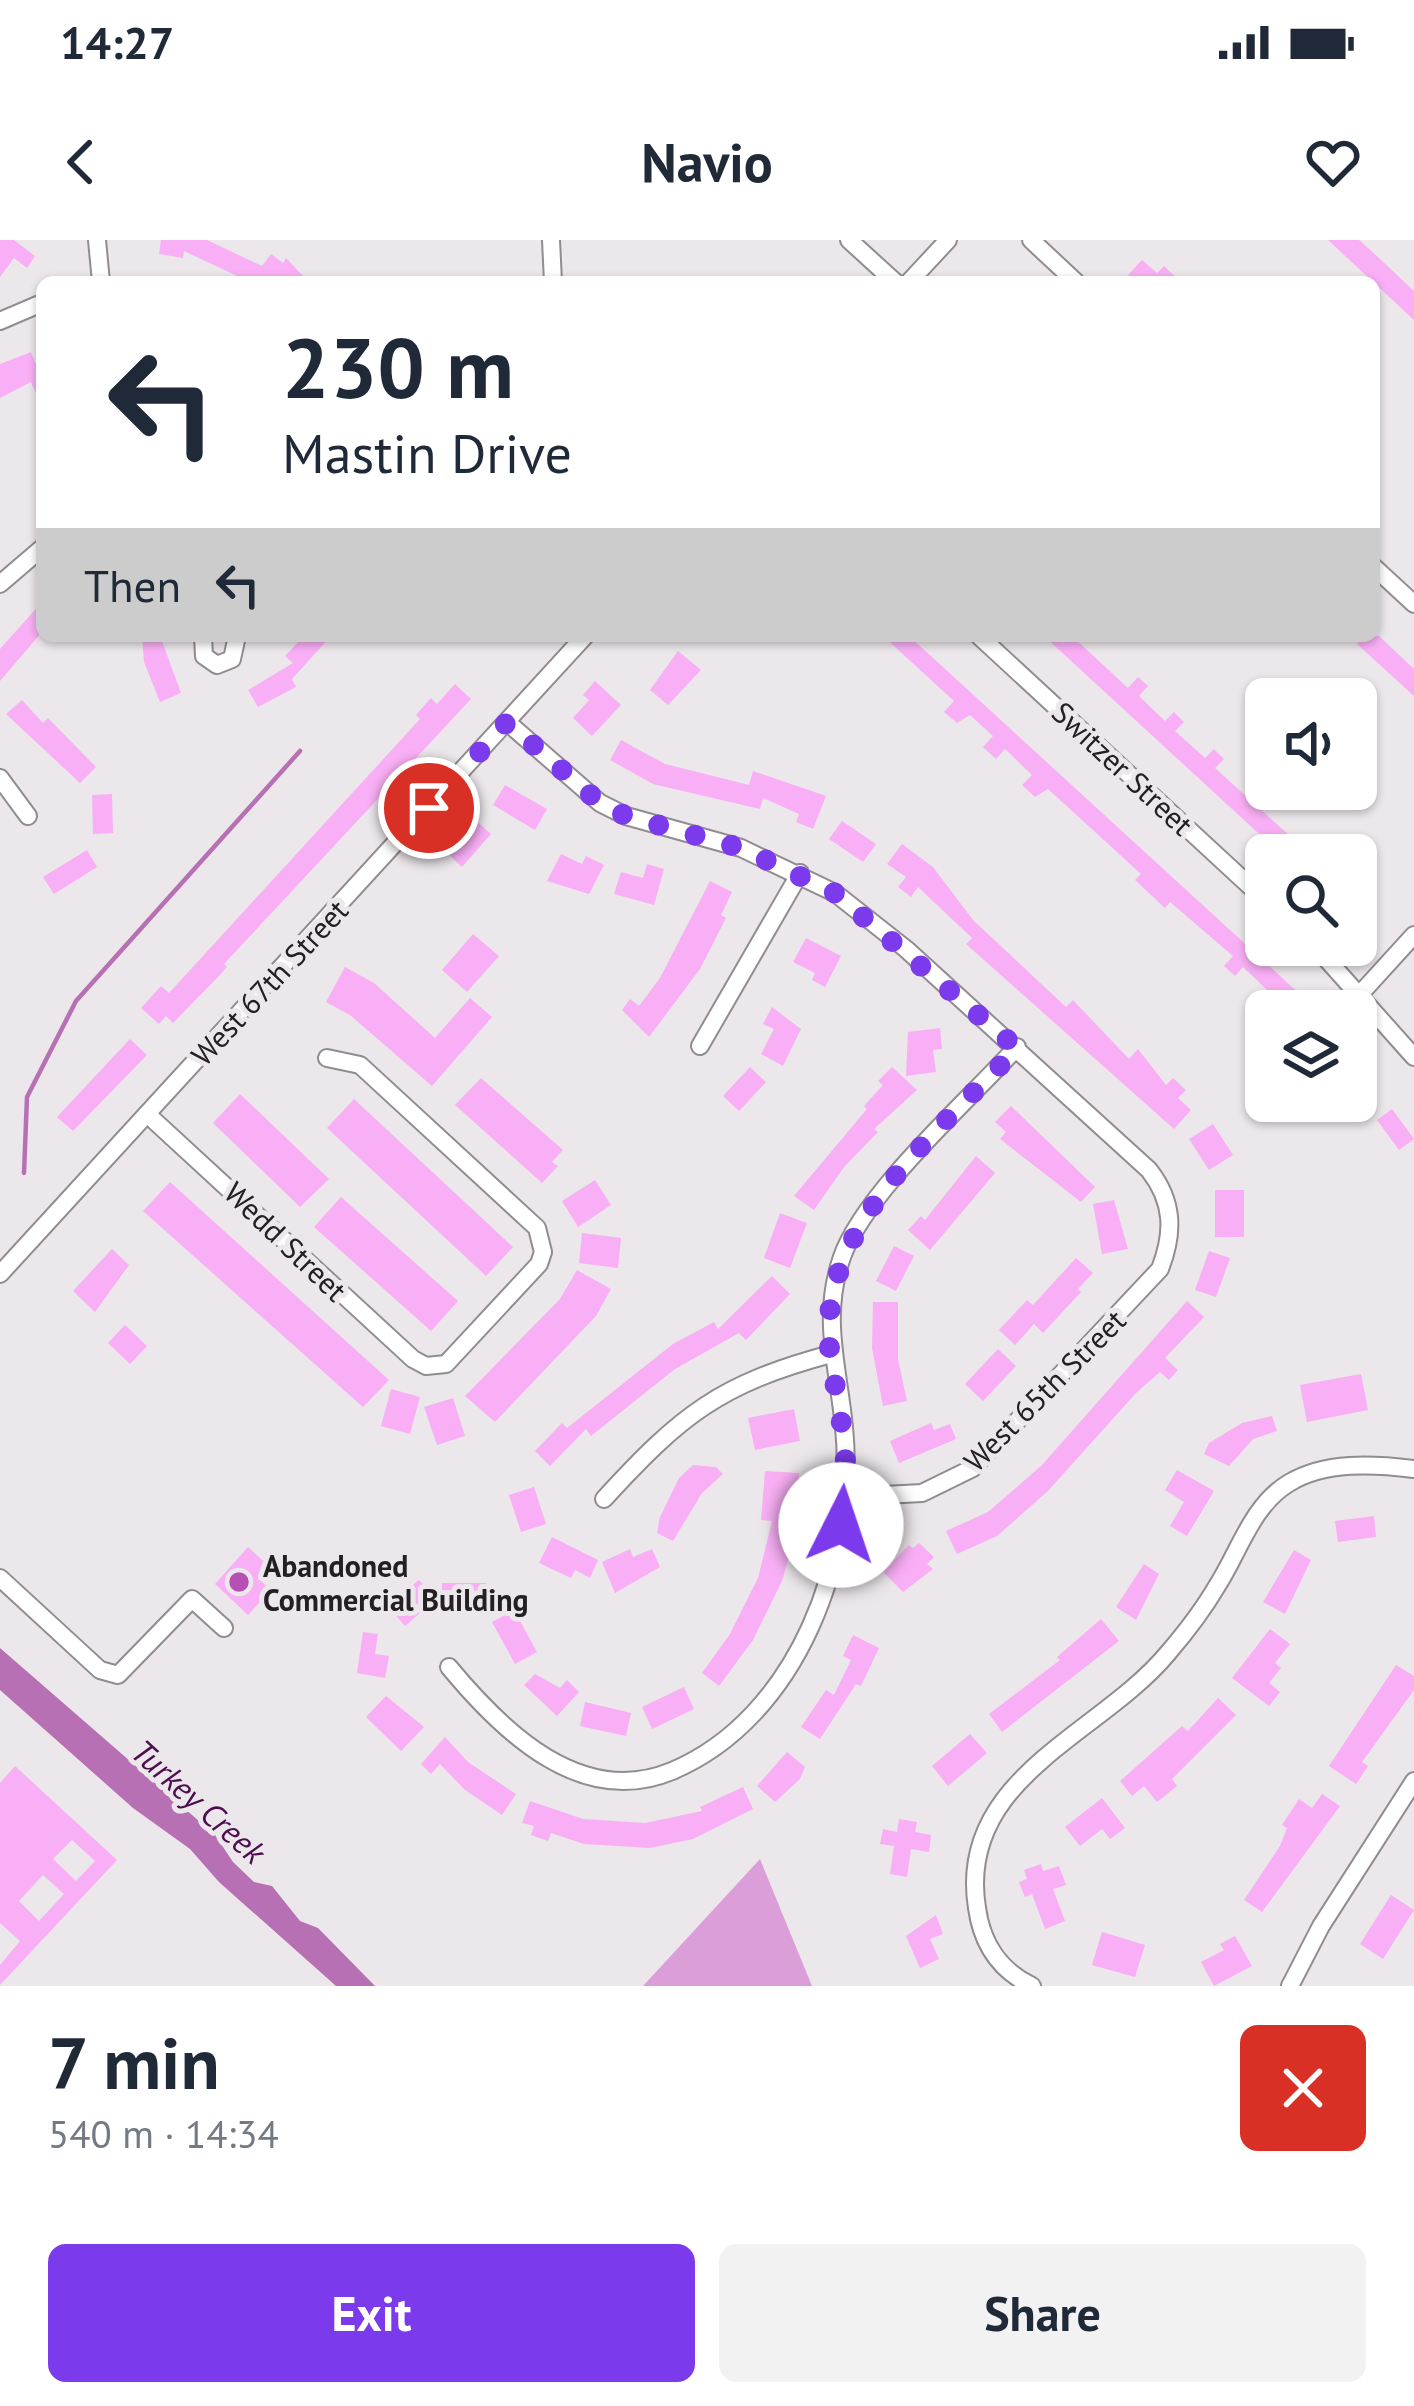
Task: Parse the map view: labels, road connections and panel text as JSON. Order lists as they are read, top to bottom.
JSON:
{
  "streets": {
    "street": [
      "Switzer Street",
      "West 67th Street",
      "Wedd Street",
      "West 65th Street"
    ]
  },
  "crossings": [
    ["West 67th Street", "Wedd Street"]
  ],
  "water": ["Turkey Creek"],
  "places": ["Abandoned Commercial Building"],
  "page": {
    "status": "14:27",
    "header": "Navio",
    "turn": ["230 m", "Mastin Drive"],
    "then": "Then",
    "heading": ["7 min", "540 m · 14:34"],
    "buttons": ["Exit", "Share"]
  }
}
